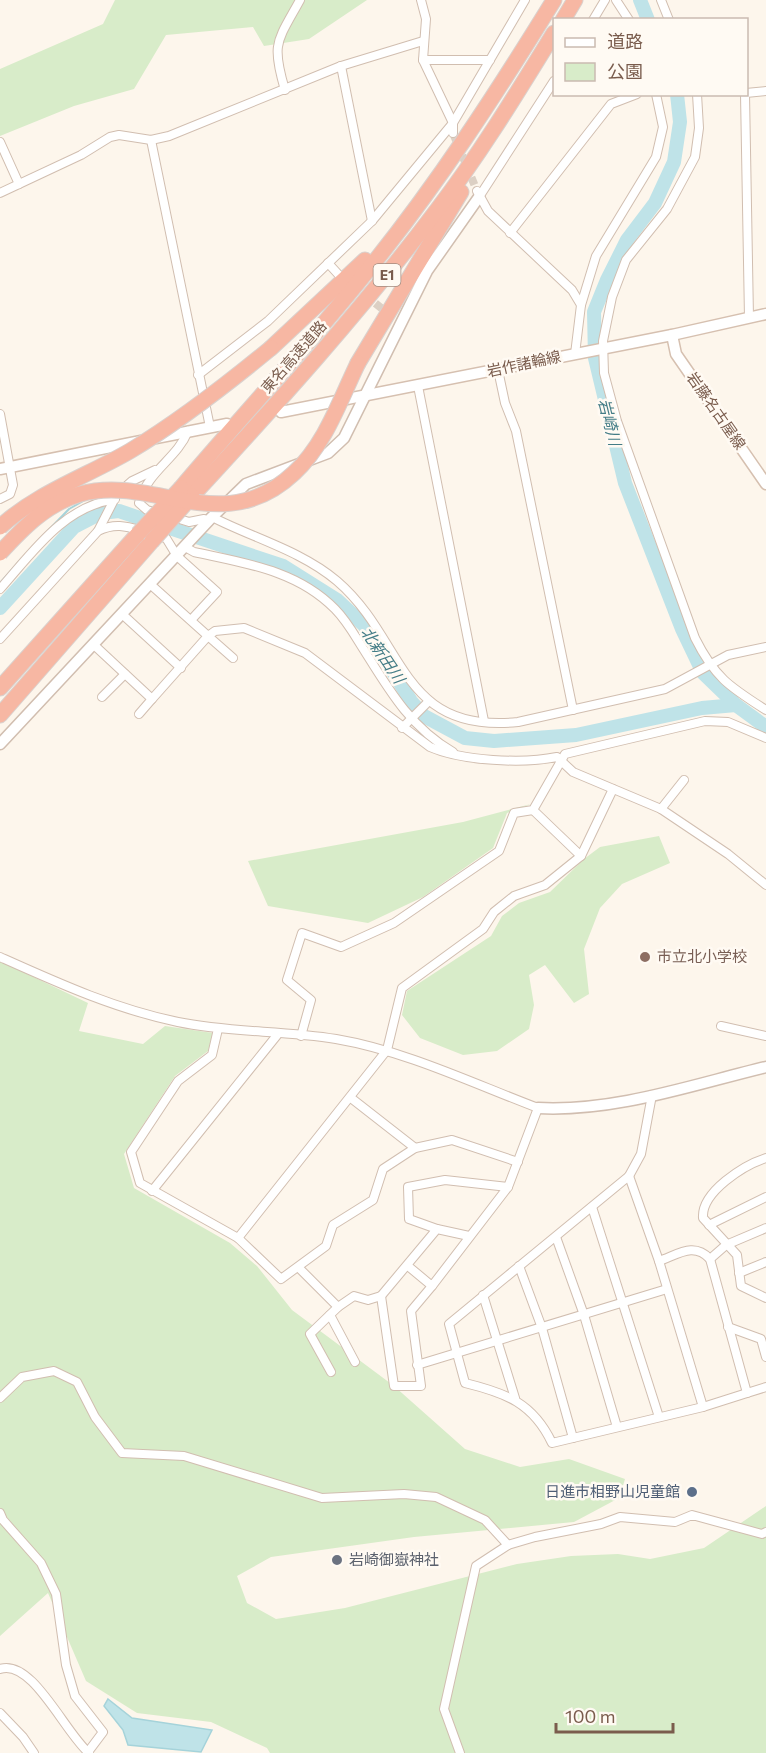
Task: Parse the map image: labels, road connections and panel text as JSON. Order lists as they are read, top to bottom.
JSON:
{
  "streets": {
    "highway": ["E1", "東名高速道路"],
    "street": ["岩作諸輪線", "岩藤名古屋線"]
  },
  "crossings": [
    ["岩作諸輪線", "岩藤名古屋線"]
  ],
  "water": ["岩崎川", "北新田川"],
  "places": ["市立北小学校", "日進市相野山児童館", "岩崎御嶽神社"],
  "legend": ["道路", "公園"],
  "scale_bar": "100 m"
}
